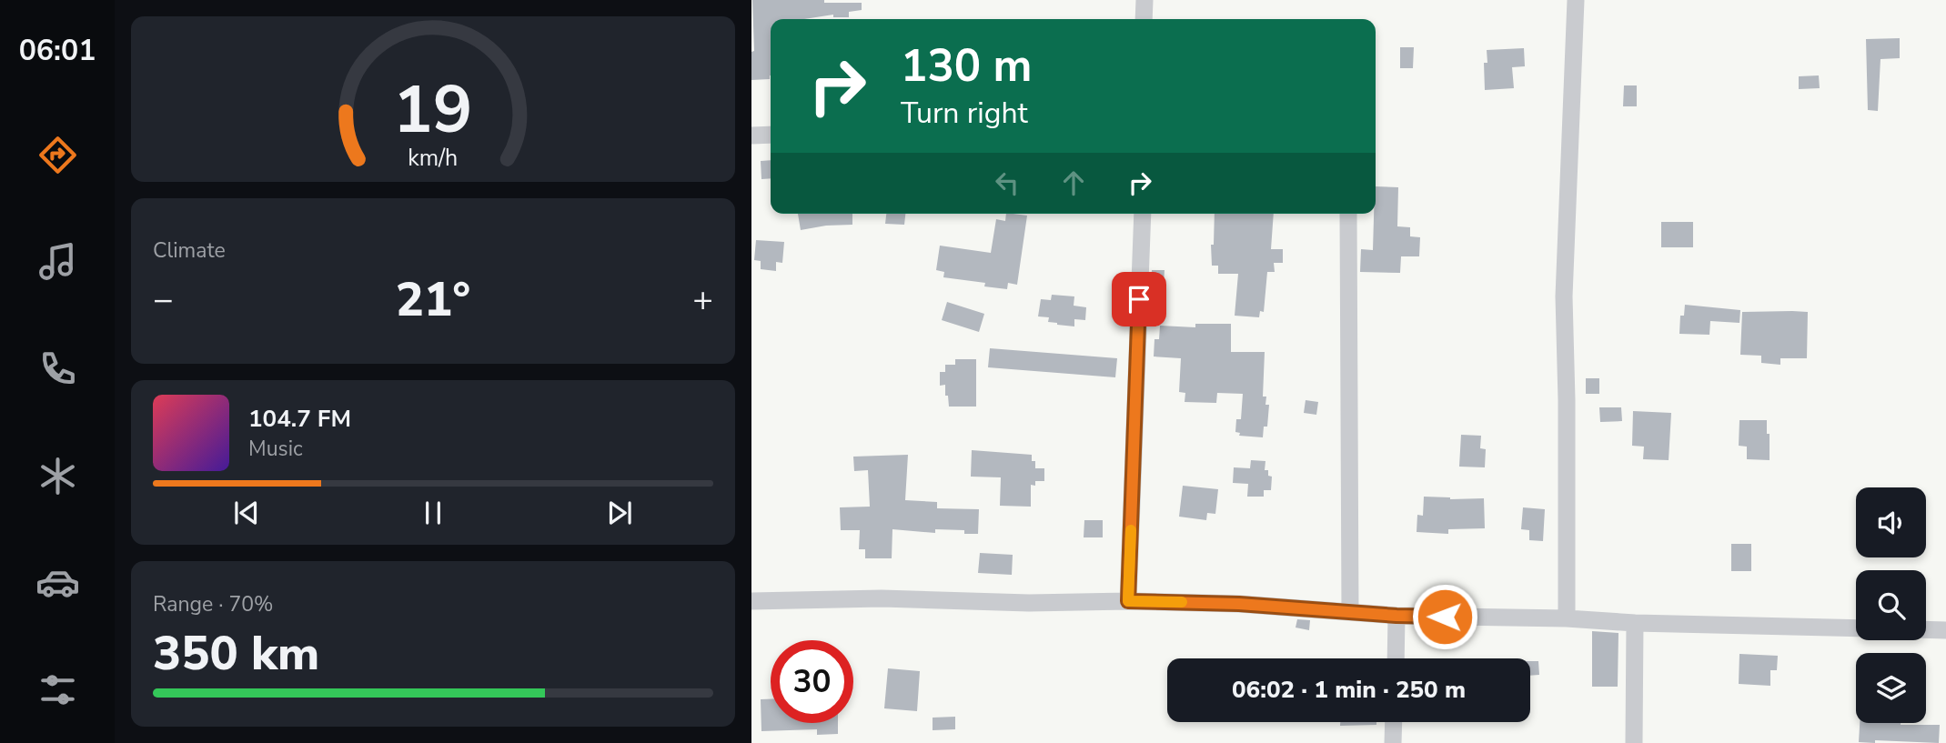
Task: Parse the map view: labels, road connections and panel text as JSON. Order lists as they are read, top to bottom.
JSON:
{
  "page": {
    "tabs": "06:01",
    "turn": ["130 m", "Turn right"],
    "tile": [
      "Climate",
      ["Range · 70%", "350 km"]
    ],
    "heat": ["−", "21°", "+"],
    "song": ["104.7 FM", "Music"],
    "limit": "30",
    "trip": "06:02 · 1 min · 250 m",
    "gauge": ["19", "km/h"]
  }
}
